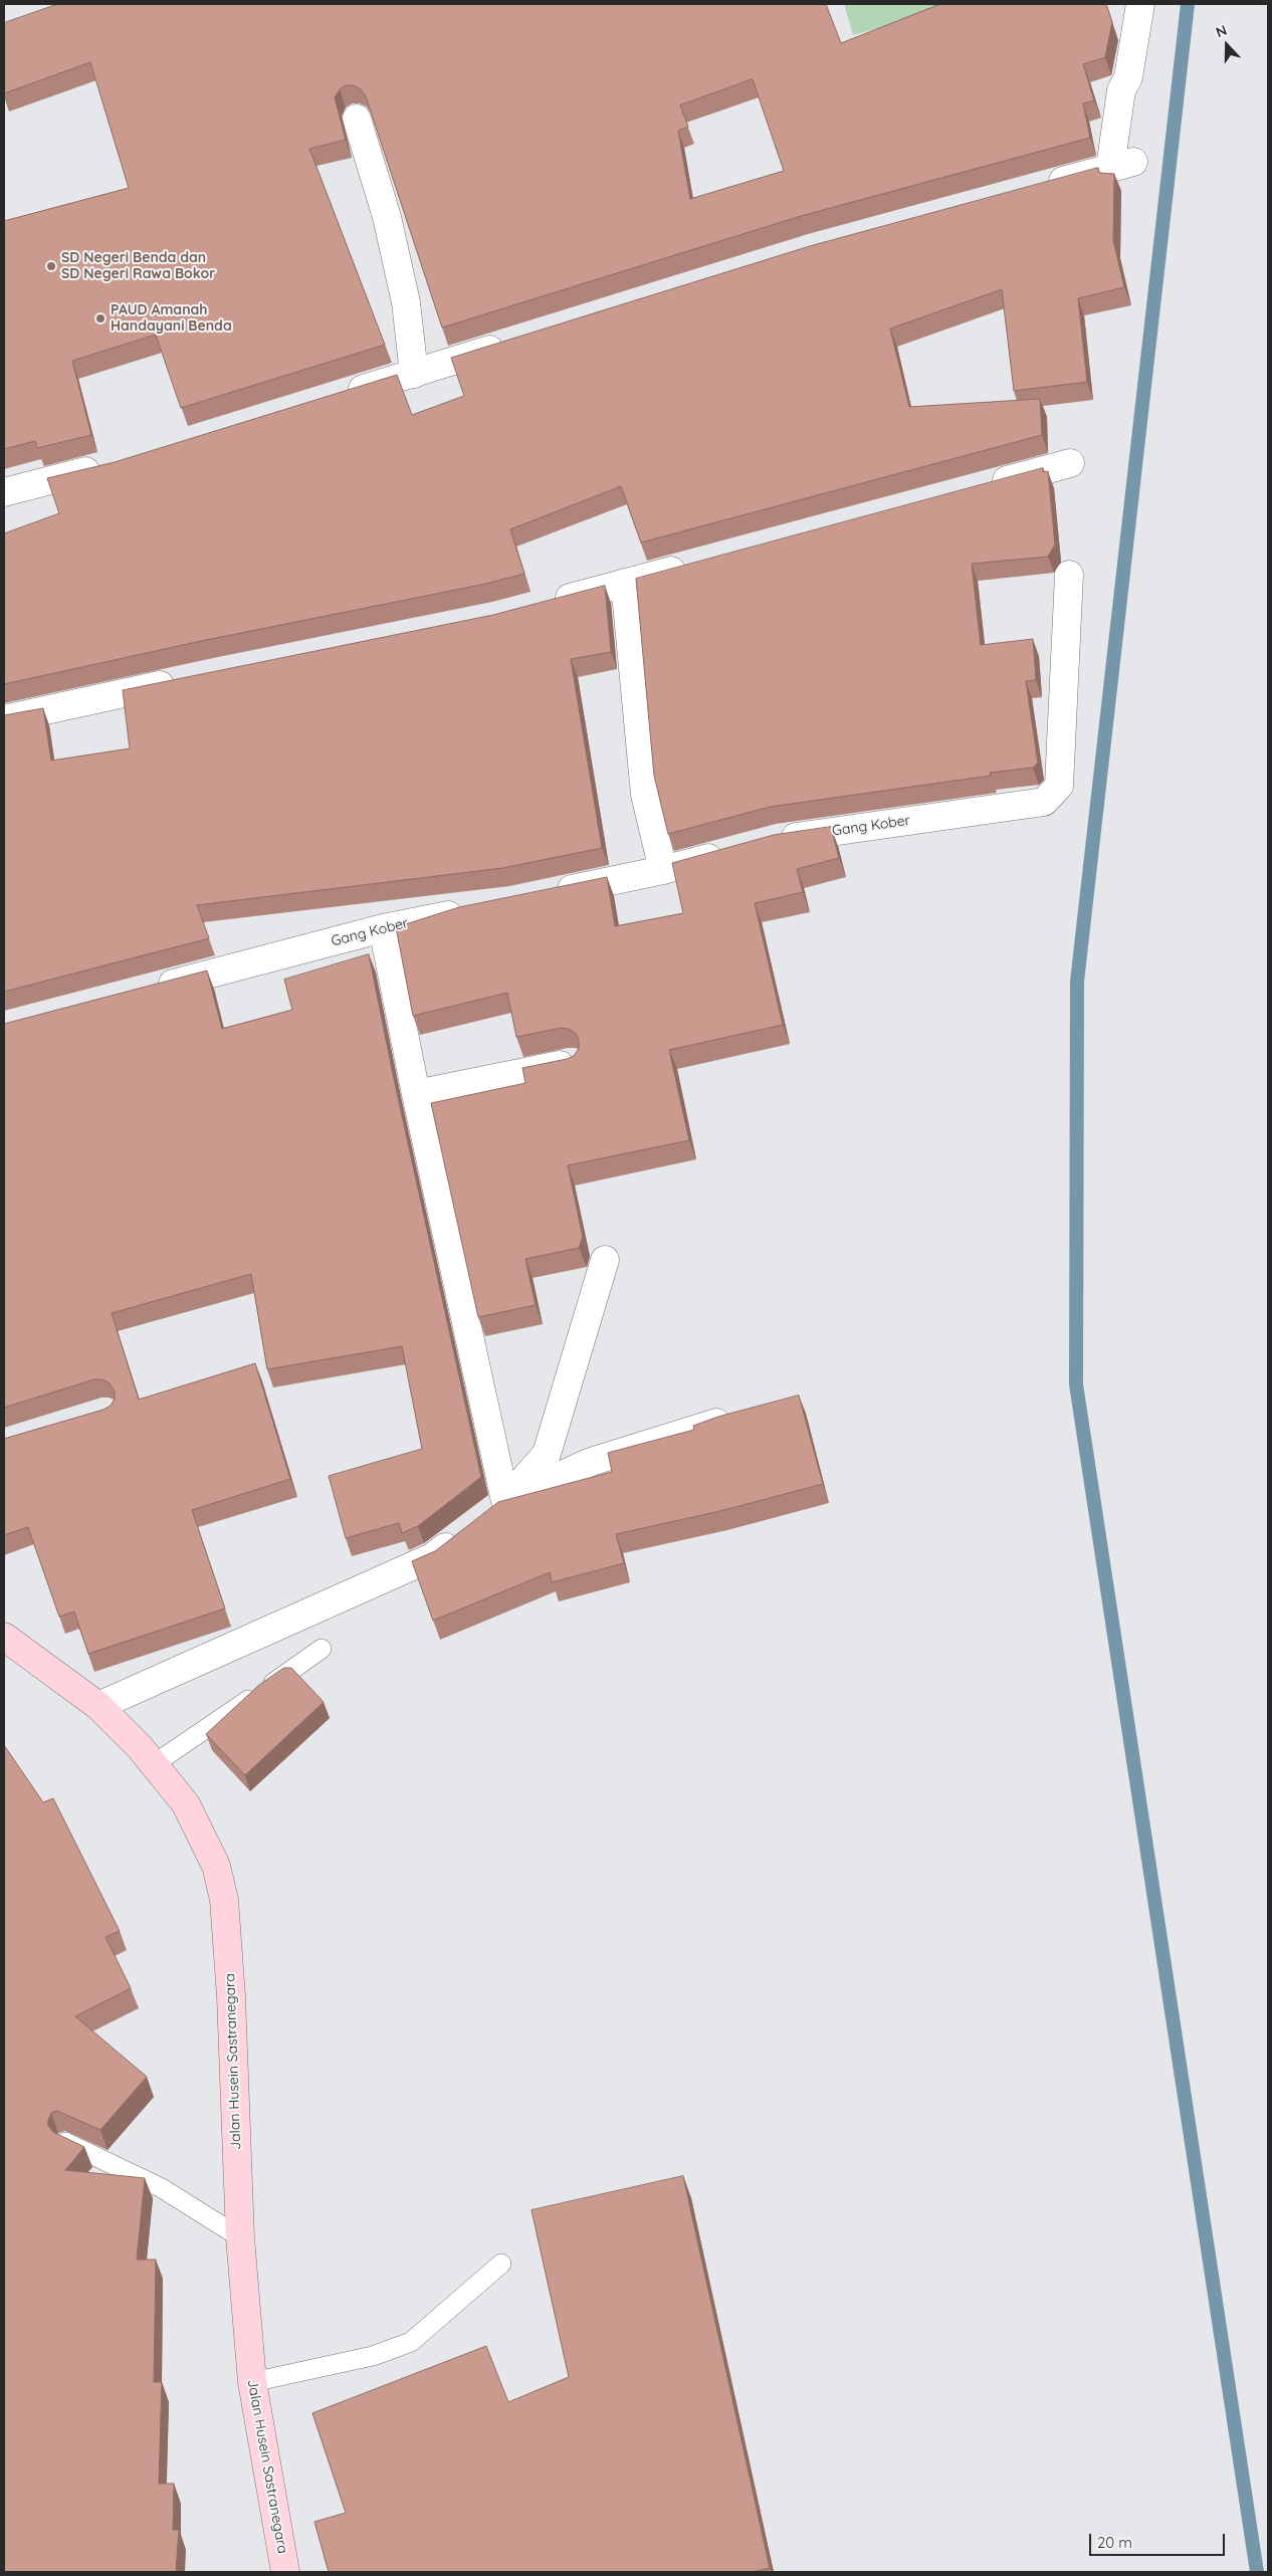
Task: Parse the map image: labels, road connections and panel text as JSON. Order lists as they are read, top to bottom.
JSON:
{
  "streets": {
    "main road": ["Jalan Husein Sastranegara"],
    "street": ["Gang Kober"]
  },
  "places": ["SD Negeri Benda dan SD Negeri Rawa Bokor", "PAUD Amanah Handayani Benda"],
  "scale_bar": "20 m",
  "north": "top"
}
